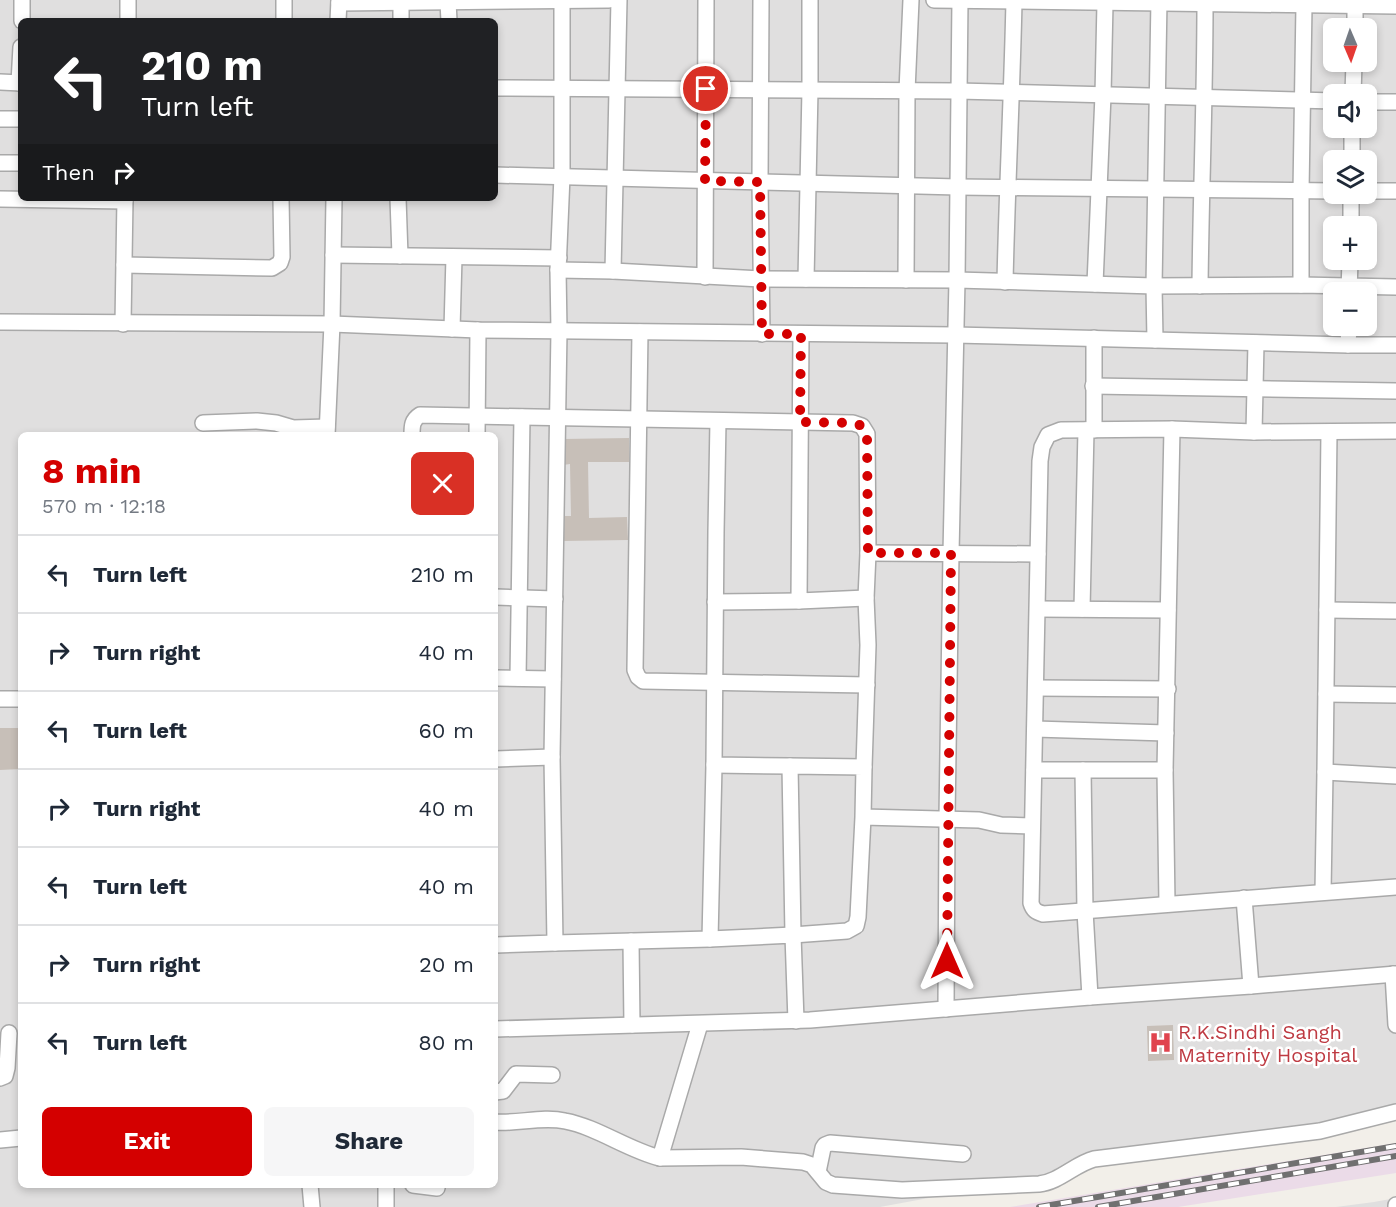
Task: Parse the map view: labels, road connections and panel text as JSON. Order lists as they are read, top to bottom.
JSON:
{
  "places": {
    "hospital": ["R.K.Sindhi Sangh Maternity Hospital"]
  },
  "north": "bottom",
  "page": {
    "map_buttons": ["+", "−"],
    "turn": ["210 m", "Turn left"],
    "then": "Then",
    "heading": ["8 min", "570 m · 12:18"],
    "list": [
      {
        "name": "Turn left",
        "value": "210 m"
      },
      {
        "name": "Turn right",
        "value": "40 m"
      },
      {
        "name": "Turn left",
        "value": "60 m"
      },
      {
        "name": "Turn right",
        "value": "40 m"
      },
      {
        "name": "Turn left",
        "value": "40 m"
      },
      {
        "name": "Turn right",
        "value": "20 m"
      },
      {
        "name": "Turn left",
        "value": "80 m"
      }
    ],
    "buttons": ["Exit", "Share"]
  }
}
